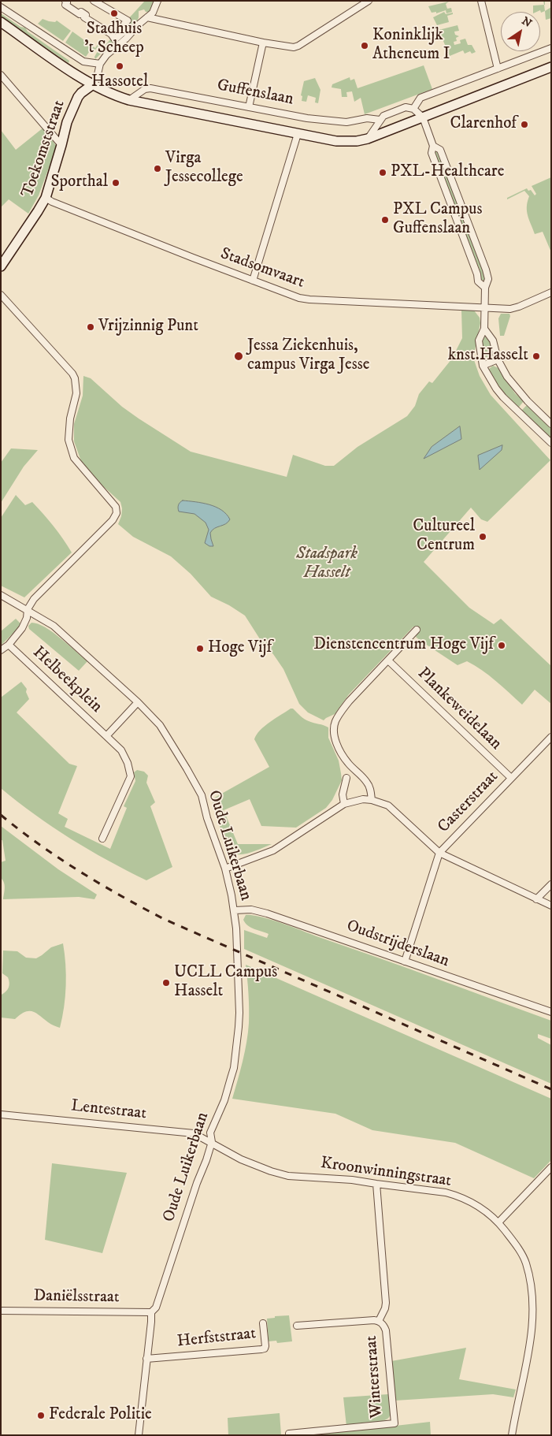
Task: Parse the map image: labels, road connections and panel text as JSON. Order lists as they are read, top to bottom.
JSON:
{
  "streets": {
    "main road": ["Guffenslaan", "Toekomststraat"],
    "street": [
      "Stadsomvaart",
      "Helbeekplein",
      "Plankeweidelaan",
      "Casterstraat",
      "Oude Luikerbaan",
      "Oudstrijderslaan",
      "Lentestraat",
      "Kroonwinningstraat",
      "Daniëlsstraat",
      "Herfststraat",
      "Winterstraat"
    ]
  },
  "crossings": [
    ["Guffenslaan", "Toekomststraat"],
    ["Toekomststraat", "Stadsomvaart"],
    ["Helbeekplein", "Oude Luikerbaan"],
    ["Plankeweidelaan", "Casterstraat"],
    ["Oude Luikerbaan", "Oudstrijderslaan"],
    ["Oude Luikerbaan", "Lentestraat"],
    ["Oude Luikerbaan", "Kroonwinningstraat"],
    ["Oude Luikerbaan", "Daniëlsstraat"],
    ["Oude Luikerbaan", "Herfststraat"],
    ["Lentestraat", "Kroonwinningstraat"],
    ["Kroonwinningstraat", "Winterstraat"]
  ],
  "parks": ["Stadspark Hasselt"],
  "places": [
    "Stadhuis 't Scheep",
    "Koninklijk Atheneum I",
    "Hassotel",
    "Clarenhof",
    "Virga Jessecollege",
    "PXL-Healthcare",
    "Sporthal",
    "PXL Campus Guffenslaan",
    "Vrijzinnig Punt",
    "Jessa Ziekenhuis, campus Virga Jesse",
    "knst.Hasselt",
    "Cultureel Centrum",
    "Dienstencentrum Hoge Vijf",
    "Hoge Vijf",
    "UCLL Campus Hasselt",
    "Federale Politie"
  ],
  "north": "top right"
}
